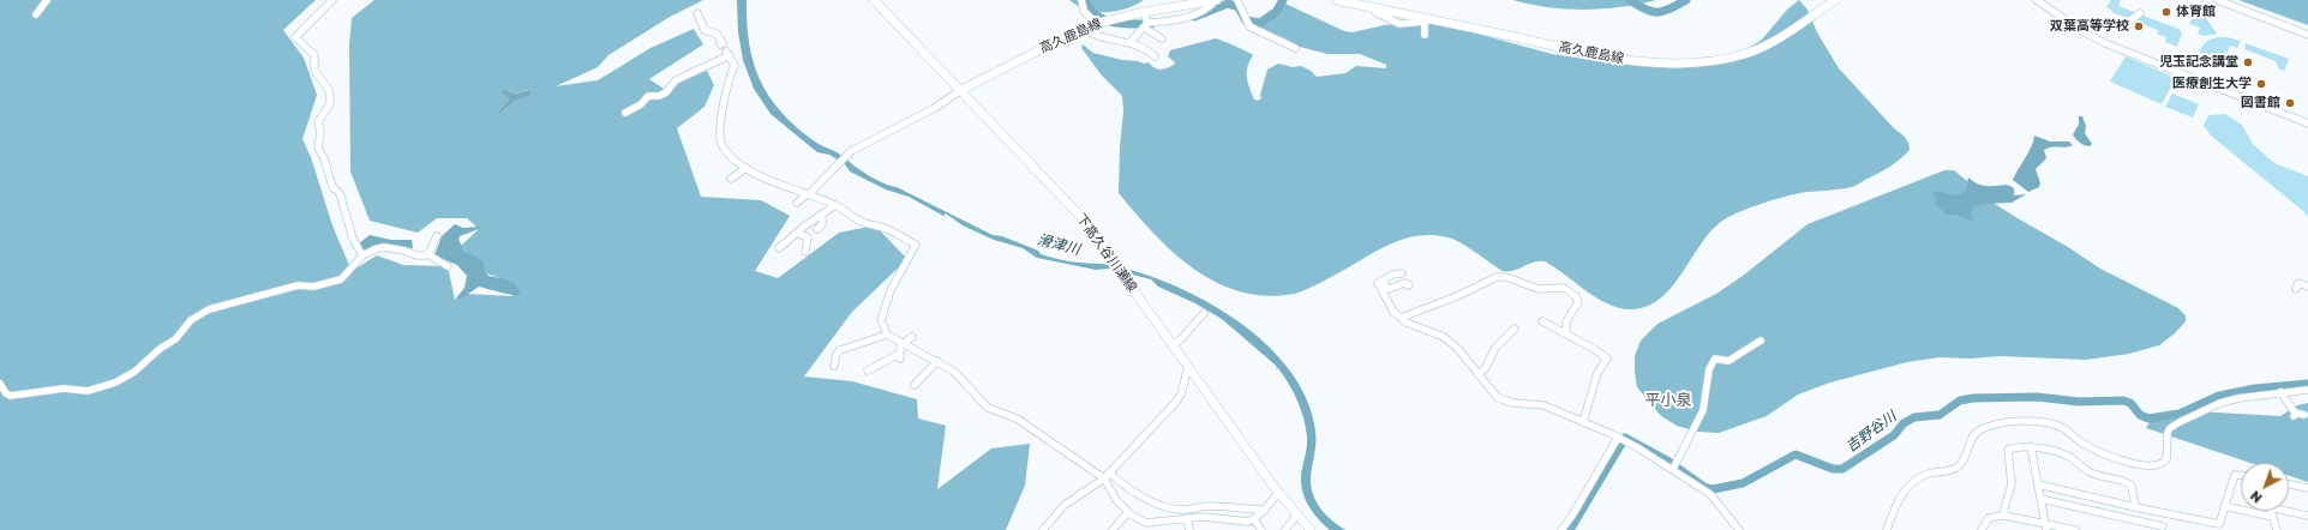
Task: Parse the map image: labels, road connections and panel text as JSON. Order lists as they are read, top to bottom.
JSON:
{
  "streets": {
    "main road": ["高久鹿島線", "下高久谷川瀬線"]
  },
  "crossings": [
    ["高久鹿島線", "下高久谷川瀬線"]
  ],
  "districts": ["平小泉"],
  "water": ["滑津川", "吉野谷川"],
  "places": [
    "体育館",
    "双葉高等学校",
    "児玉記念講堂",
    "医療創生大学",
    "図書館"
  ],
  "north": "bottom left"
}
